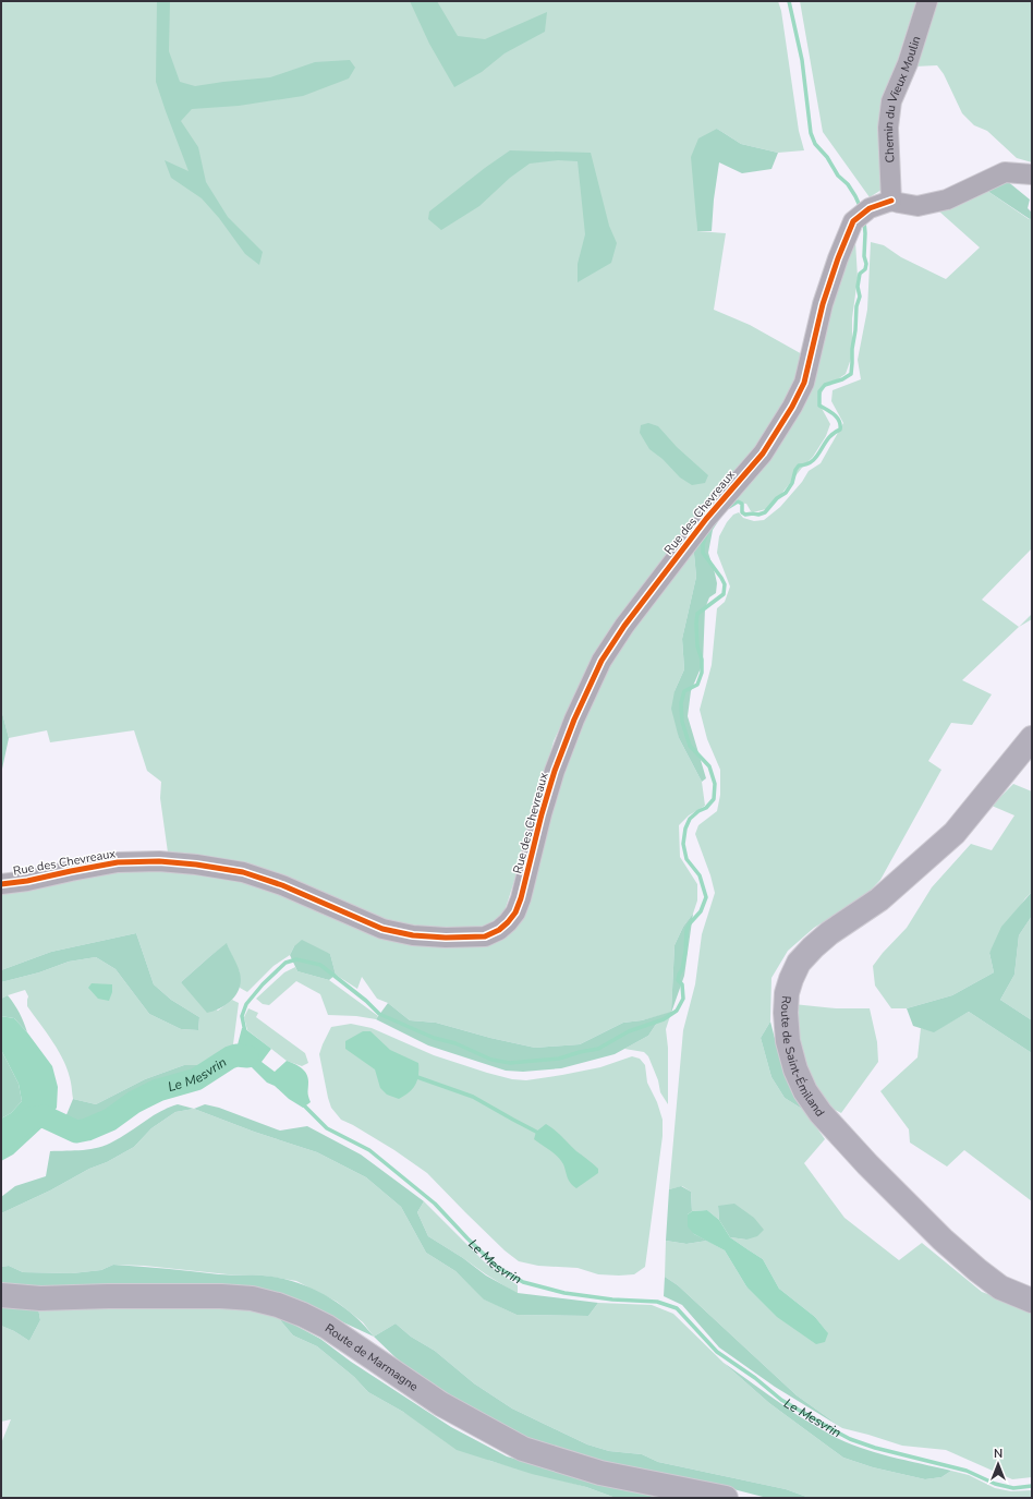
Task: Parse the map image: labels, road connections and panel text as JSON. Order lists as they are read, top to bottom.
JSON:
{
  "streets": {
    "main road": ["Route de Saint-Émiland", "Route de Marmagne"],
    "street": ["Chemin du Vieux Moulin", "Rue des Chevreaux"]
  },
  "crossings": [
    ["Chemin du Vieux Moulin", "Rue des Chevreaux"]
  ],
  "water": ["Le Mesvrin"],
  "north": "top"
}
